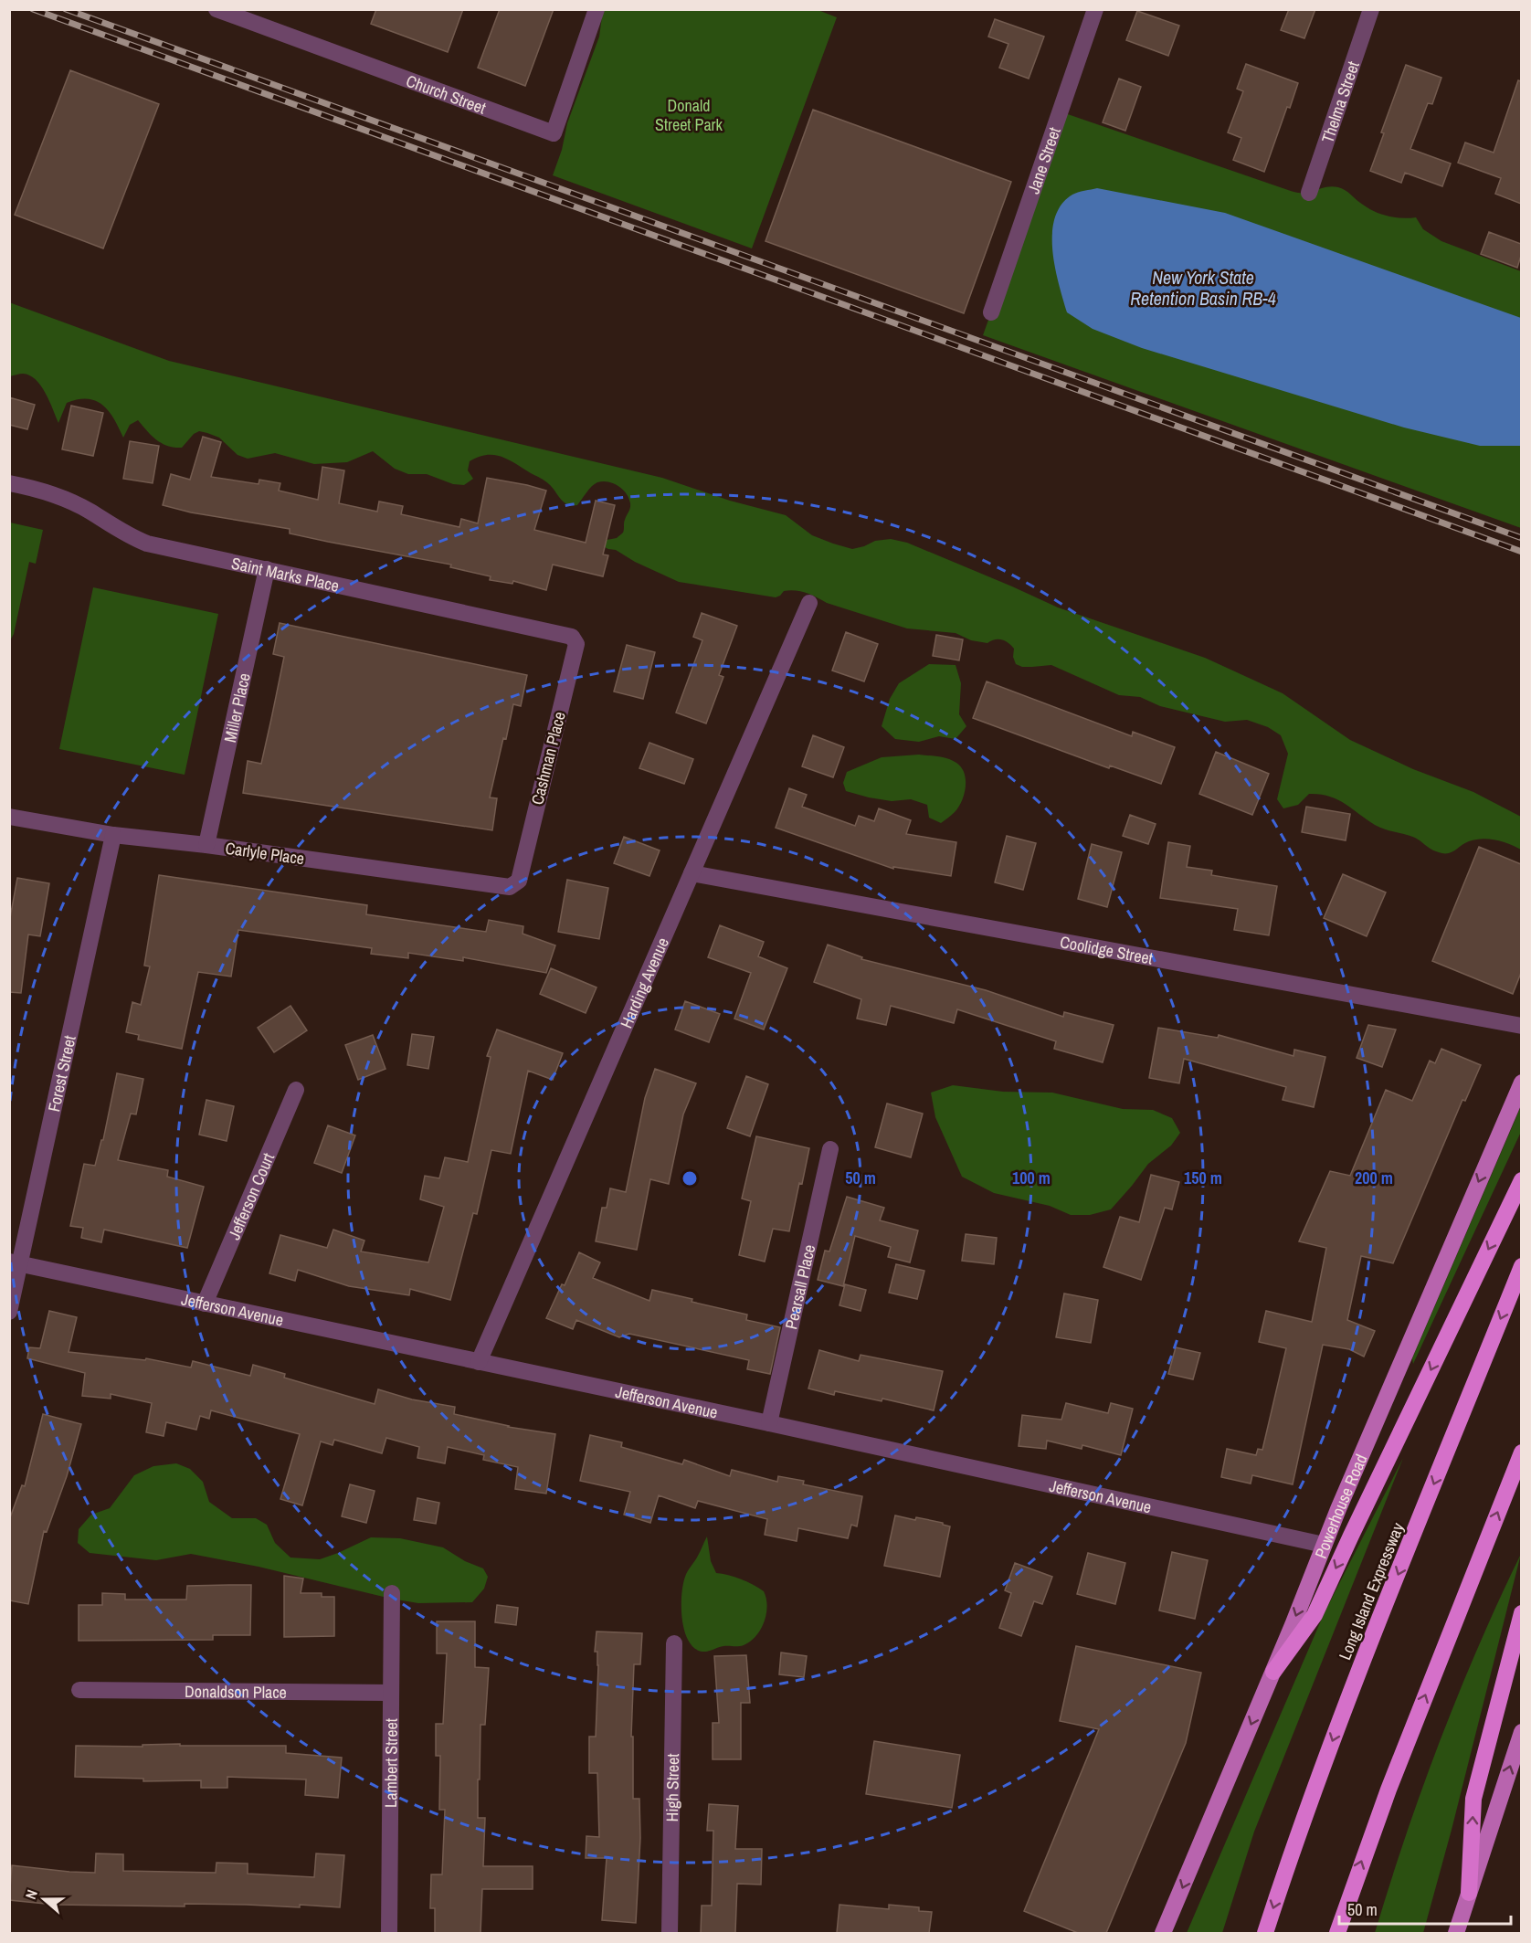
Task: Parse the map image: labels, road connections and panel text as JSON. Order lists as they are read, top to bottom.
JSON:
{
  "streets": {
    "highway": ["Long Island Expressway"],
    "main road": ["Powerhouse Road"],
    "street": [
      "Church Street",
      "Thelma Street",
      "Jane Street",
      "Saint Marks Place",
      "Miller Place",
      "Cashman Place",
      "Carlyle Place",
      "Coolidge Street",
      "Harding Avenue",
      "Forest Street",
      "Jefferson Court",
      "Pearsall Place",
      "Jefferson Avenue",
      "Donaldson Place",
      "Lambert Street",
      "High Street"
    ]
  },
  "crossings": [
    ["Saint Marks Place", "Miller Place"],
    ["Saint Marks Place", "Cashman Place"],
    ["Miller Place", "Carlyle Place"],
    ["Cashman Place", "Carlyle Place"],
    ["Carlyle Place", "Forest Street"],
    ["Coolidge Street", "Harding Avenue"],
    ["Harding Avenue", "Jefferson Avenue"],
    ["Forest Street", "Jefferson Avenue"],
    ["Jefferson Court", "Jefferson Avenue"],
    ["Pearsall Place", "Jefferson Avenue"],
    ["Jefferson Avenue", "Powerhouse Road"],
    ["Donaldson Place", "Lambert Street"]
  ],
  "one_way": ["Powerhouse Road"],
  "water": ["New York State Retention Basin RB-4"],
  "parks": ["Donald Street Park"],
  "scale_bar": "50 m",
  "north": "left",
  "rings": [
    "50 m",
    "100 m",
    "150 m",
    "200 m"
  ]
}
